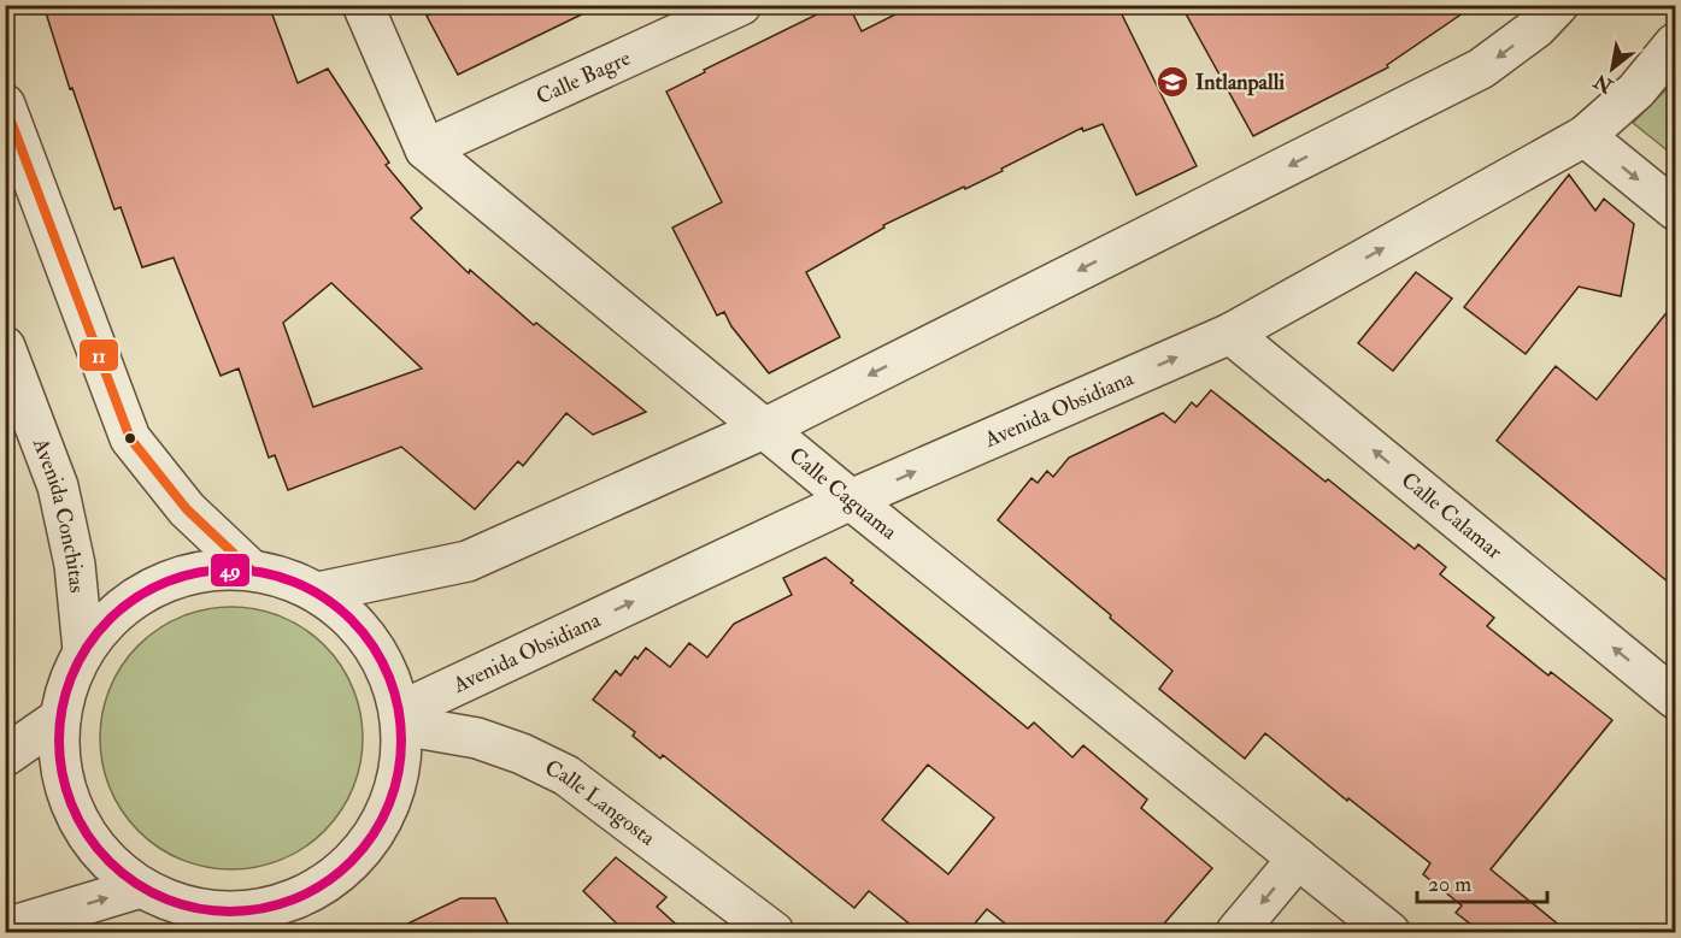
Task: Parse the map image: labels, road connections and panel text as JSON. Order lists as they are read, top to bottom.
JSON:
{
  "streets": {
    "street": [
      "Calle Bagre",
      "Avenida Obsidiana",
      "Calle Caguama",
      "Calle Calamar",
      "Avenida Conchitas",
      "Calle Langosta"
    ]
  },
  "crossings": [
    ["Calle Bagre", "Calle Caguama"],
    ["Avenida Obsidiana", "Calle Caguama"],
    ["Avenida Obsidiana", "Calle Calamar"],
    ["Avenida Obsidiana", "Calle Langosta"]
  ],
  "one_way": ["Calle Calamar"],
  "places": {
    "school or university": ["Intlanpalli"]
  },
  "lines": ["transit line 11", "transit line 49"],
  "scale_bar": "20 m",
  "north": "bottom left"
}
